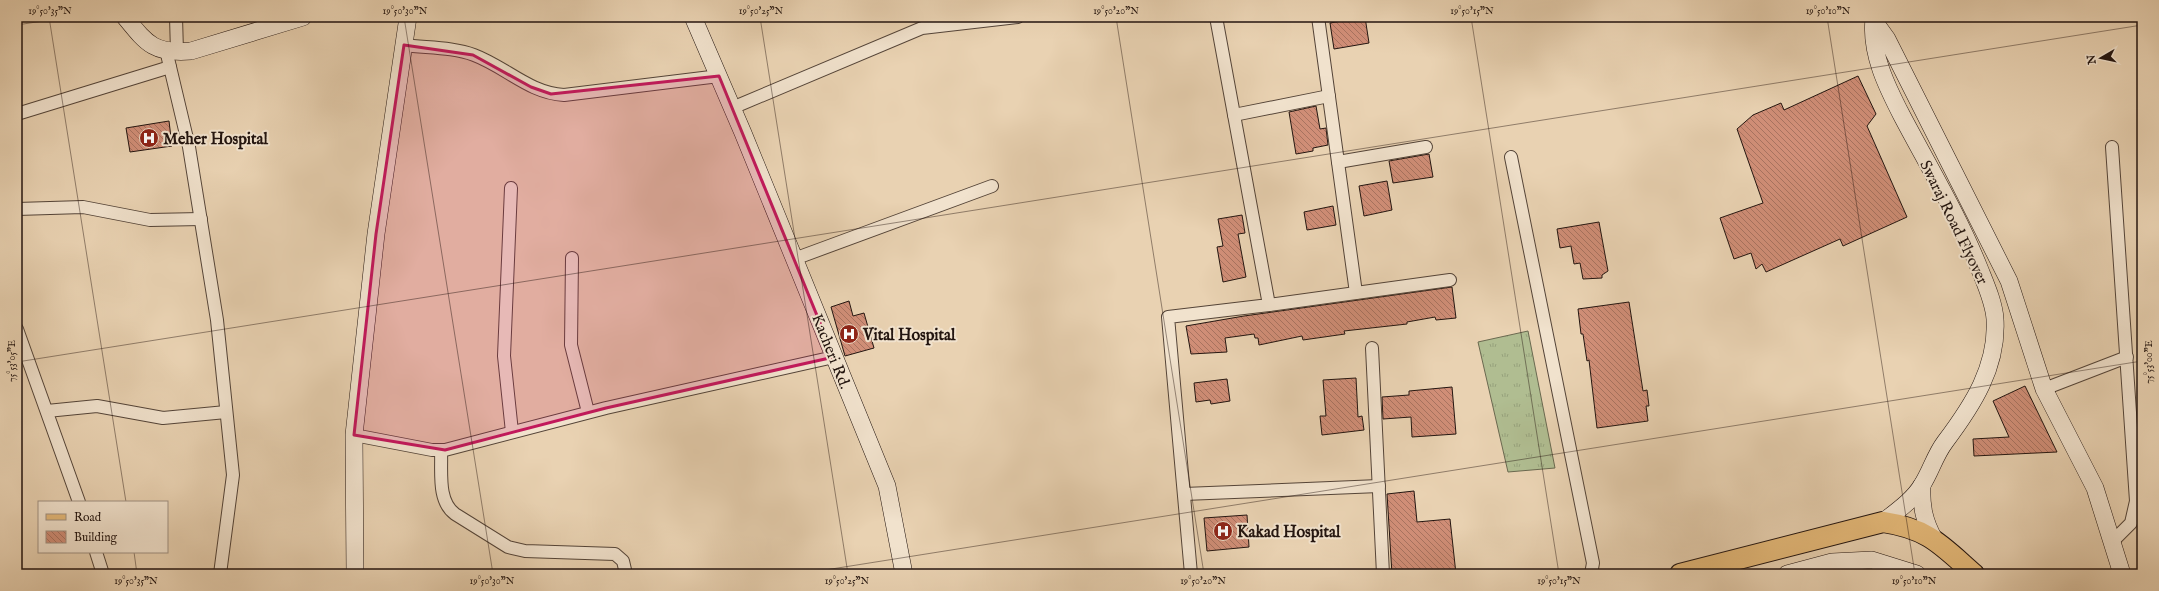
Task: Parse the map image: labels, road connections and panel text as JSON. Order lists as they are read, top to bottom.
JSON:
{
  "streets": {
    "street": ["Swaraj Road Flyover", "Kacheri Rd."]
  },
  "places": {
    "hospital": ["Meher Hospital", "Vital Hospital", "Kakad Hospital"]
  },
  "legend": ["Road", "Building"],
  "north": "left",
  "coordinates": [
    "19°50'35\"N",
    "19°50'30\"N",
    "19°50'25\"N",
    "19°50'20\"N",
    "19°50'15\"N",
    "19°50'10\"N",
    "75°53'05\"E",
    "75°53'00\"E"
  ]
}
